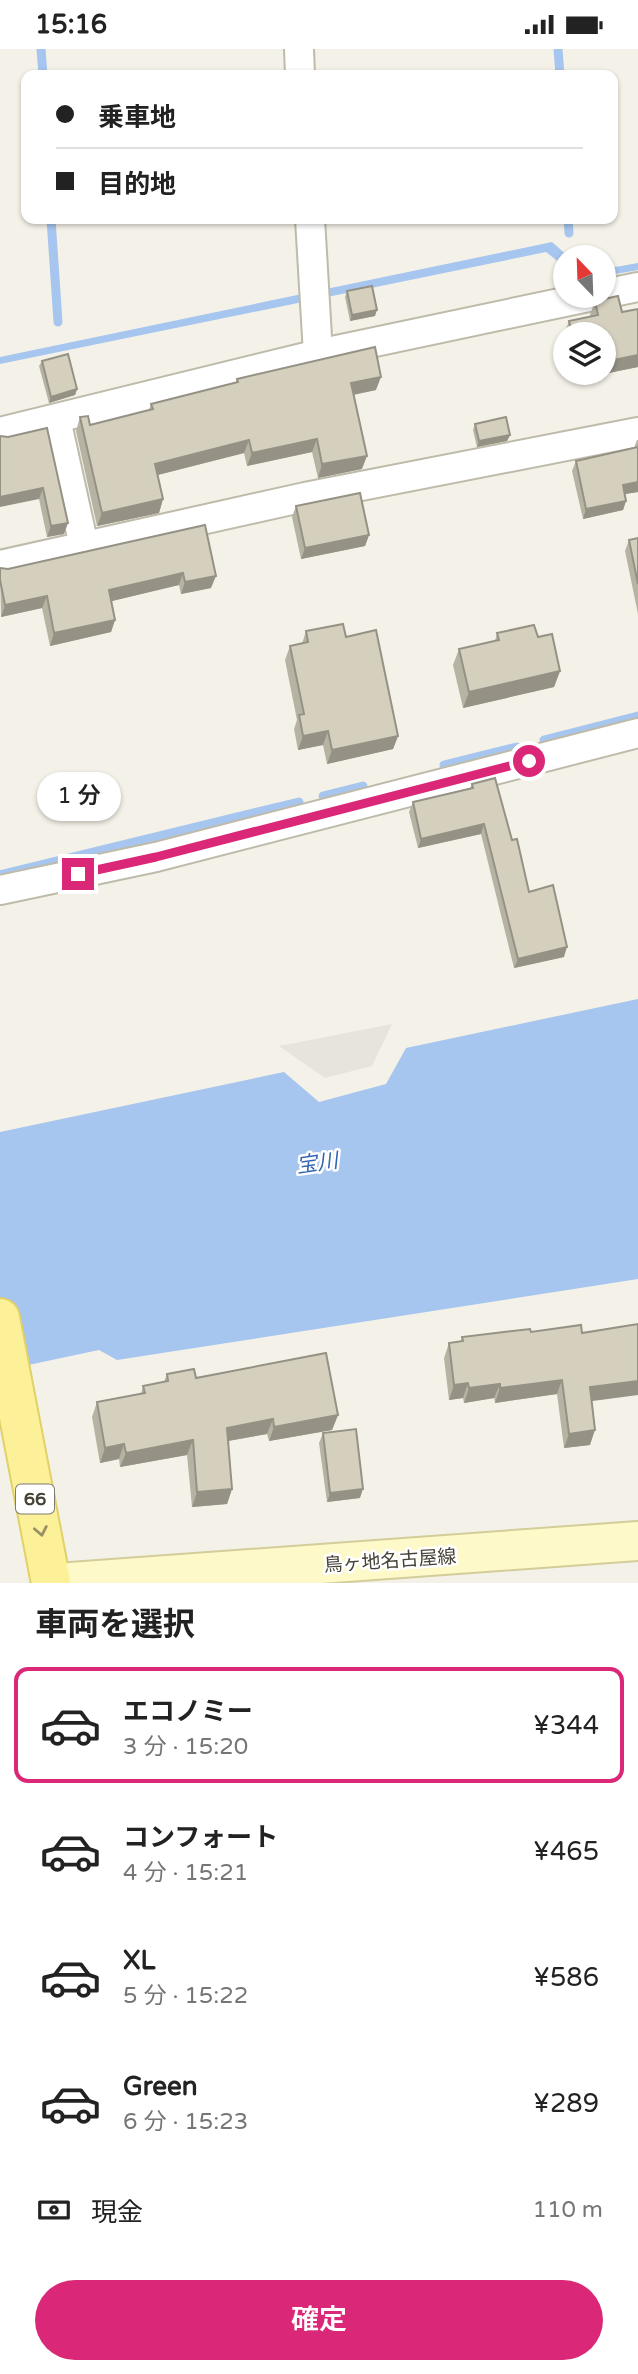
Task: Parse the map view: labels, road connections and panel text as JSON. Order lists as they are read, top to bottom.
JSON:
{
  "streets": {
    "main road": ["66", "鳥ヶ地名古屋線"]
  },
  "water": ["宝川"],
  "north": "top left",
  "page": {
    "status": "15:16",
    "banner": ["乗車地", "目的地"],
    "bubble": "1 分",
    "heading": "車両を選択",
    "list": [
      {
        "name": "エコノミー",
        "note": "3 分 · 15:20",
        "value": "¥344"
      },
      {
        "name": "コンフォート",
        "note": "4 分 · 15:21",
        "value": "¥465"
      },
      {
        "name": "XL",
        "note": "5 分 · 15:22",
        "value": "¥586"
      },
      {
        "name": "Green",
        "note": "6 分 · 15:23",
        "value": "¥289"
      }
    ],
    "pay": ["現金", "110 m"],
    "buttons": "確定"
  }
}
